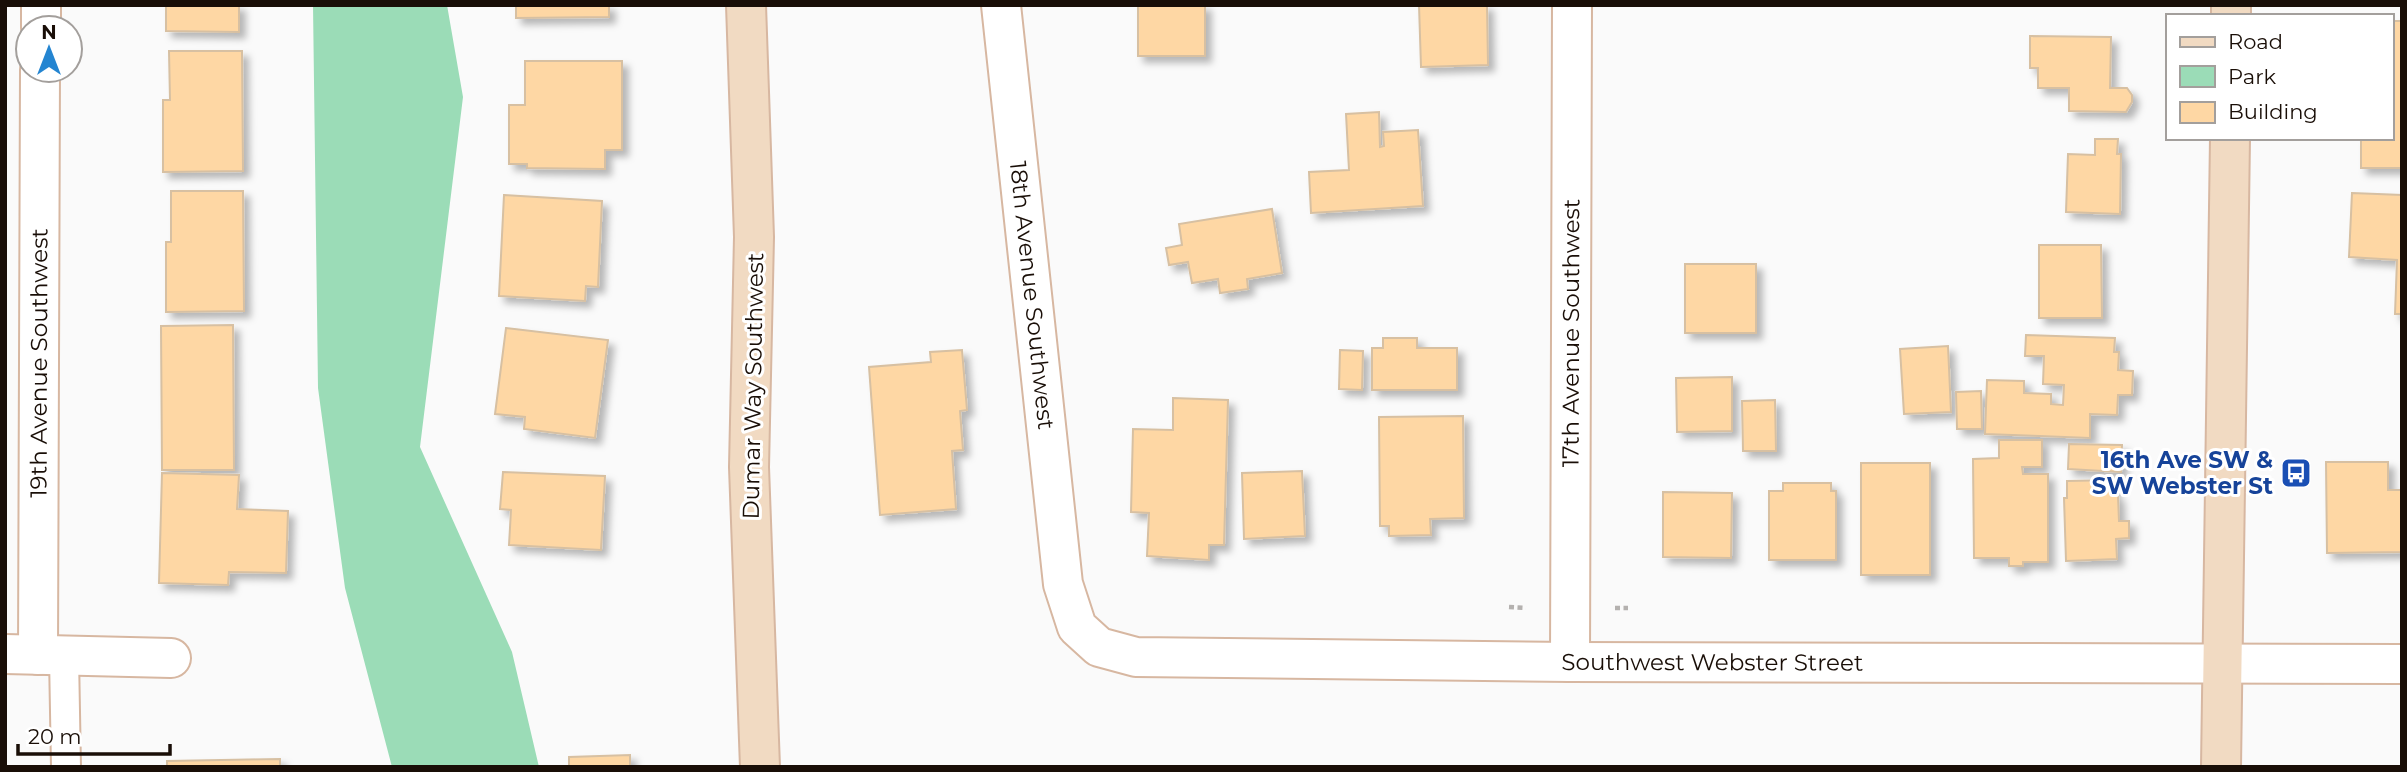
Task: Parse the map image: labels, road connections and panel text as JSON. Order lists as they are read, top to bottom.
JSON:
{
  "streets": {
    "street": [
      "18th Avenue Southwest",
      "17th Avenue Southwest",
      "19th Avenue Southwest",
      "Dumar Way Southwest",
      "Southwest Webster Street"
    ]
  },
  "crossings": [
    ["18th Avenue Southwest", "Southwest Webster Street"],
    ["17th Avenue Southwest", "Southwest Webster Street"]
  ],
  "places": {
    "bus stop": ["16th Ave SW & SW Webster St"]
  },
  "legend": ["Road", "Park", "Building"],
  "scale_bar": "20 m",
  "north": "top"
}
